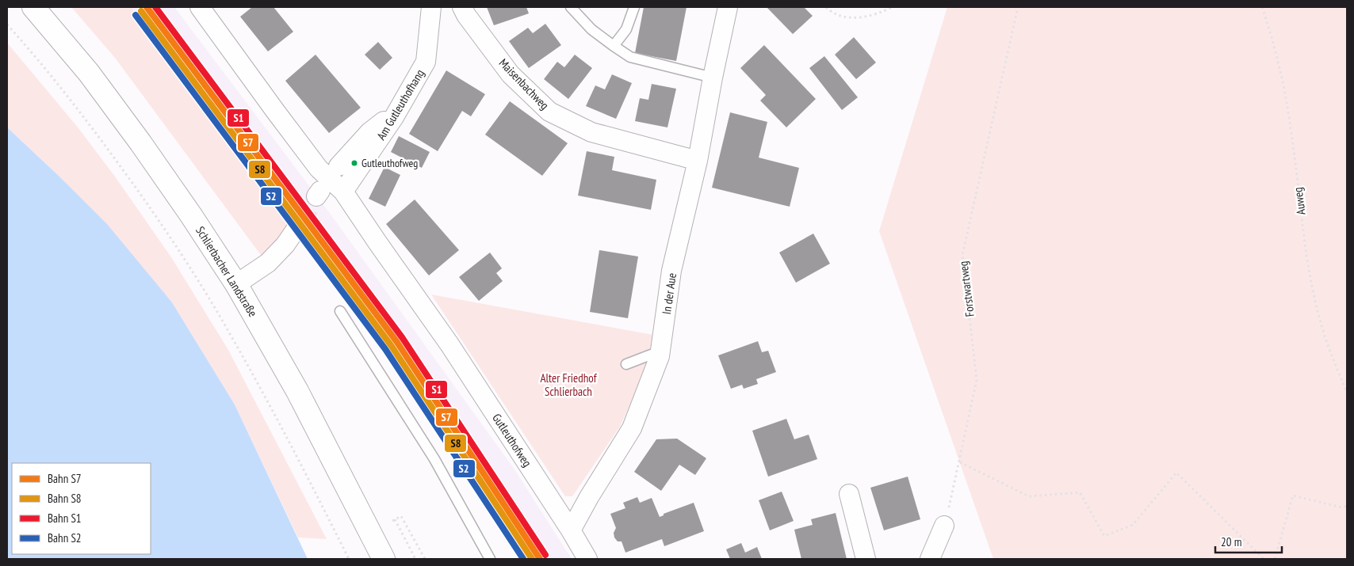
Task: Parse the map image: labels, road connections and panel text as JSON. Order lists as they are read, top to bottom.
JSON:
{
  "streets": {
    "main road": ["Schlierbacher Landstraße"],
    "street": [
      "Maisenbachweg",
      "Am Gutleuthofhang",
      "In der Aue",
      "Gutleuthofweg"
    ],
    "path": ["Auweg", "Forstwartweg"]
  },
  "crossings": [
    ["Maisenbachweg", "In der Aue"],
    ["Am Gutleuthofhang", "Gutleuthofweg"],
    ["In der Aue", "Gutleuthofweg"]
  ],
  "parks": ["Alter Friedhof Schlierbach"],
  "places": ["Gutleuthofweg"],
  "lines": [
    "rail line S7",
    "rail line S1",
    "rail line S8",
    "rail line S2"
  ],
  "legend": [
    "Bahn S7",
    "Bahn S8",
    "Bahn S1",
    "Bahn S2"
  ],
  "scale_bar": "20 m"
}
